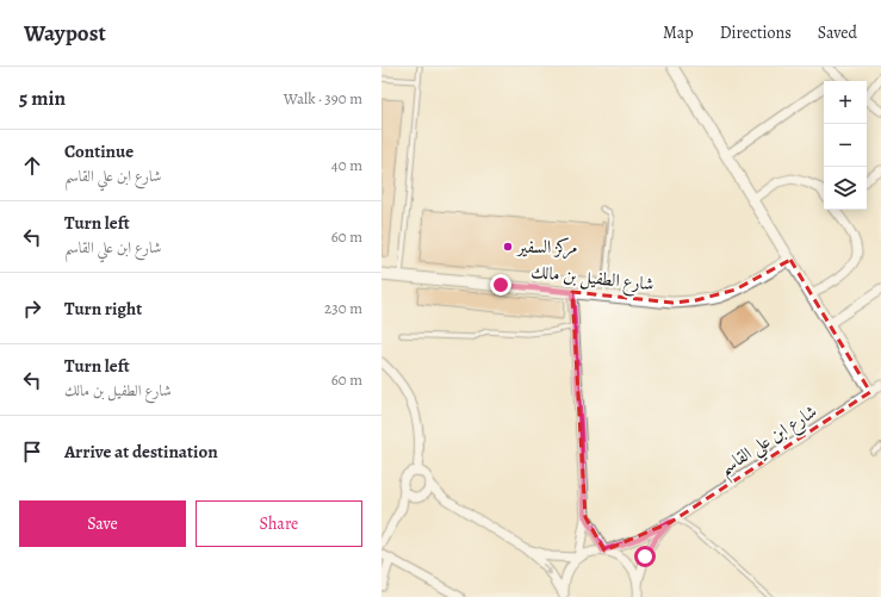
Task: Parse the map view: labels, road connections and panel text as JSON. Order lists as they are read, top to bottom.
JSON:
{
  "streets": {
    "street": ["شارع الطفيل بن مالك", "شارع ابن علي القاسم"]
  },
  "places": ["مركز السفير"],
  "page": {
    "header": "Waypost",
    "nav": ["Map", "Directions", "Saved"],
    "heading": ["5 min", "Walk · 390 m"],
    "map_buttons": ["+", "−"],
    "list": [
      ["Continue", "شارع ابن علي القاسم", "40 m"],
      ["Turn left", "شارع ابن علي القاسم", "60 m"],
      ["Turn right", "230 m"],
      ["Turn left", "شارع الطفيل بن مالك", "60 m"],
      "Arrive at destination"
    ],
    "buttons": ["Save", "Share"]
  }
}
